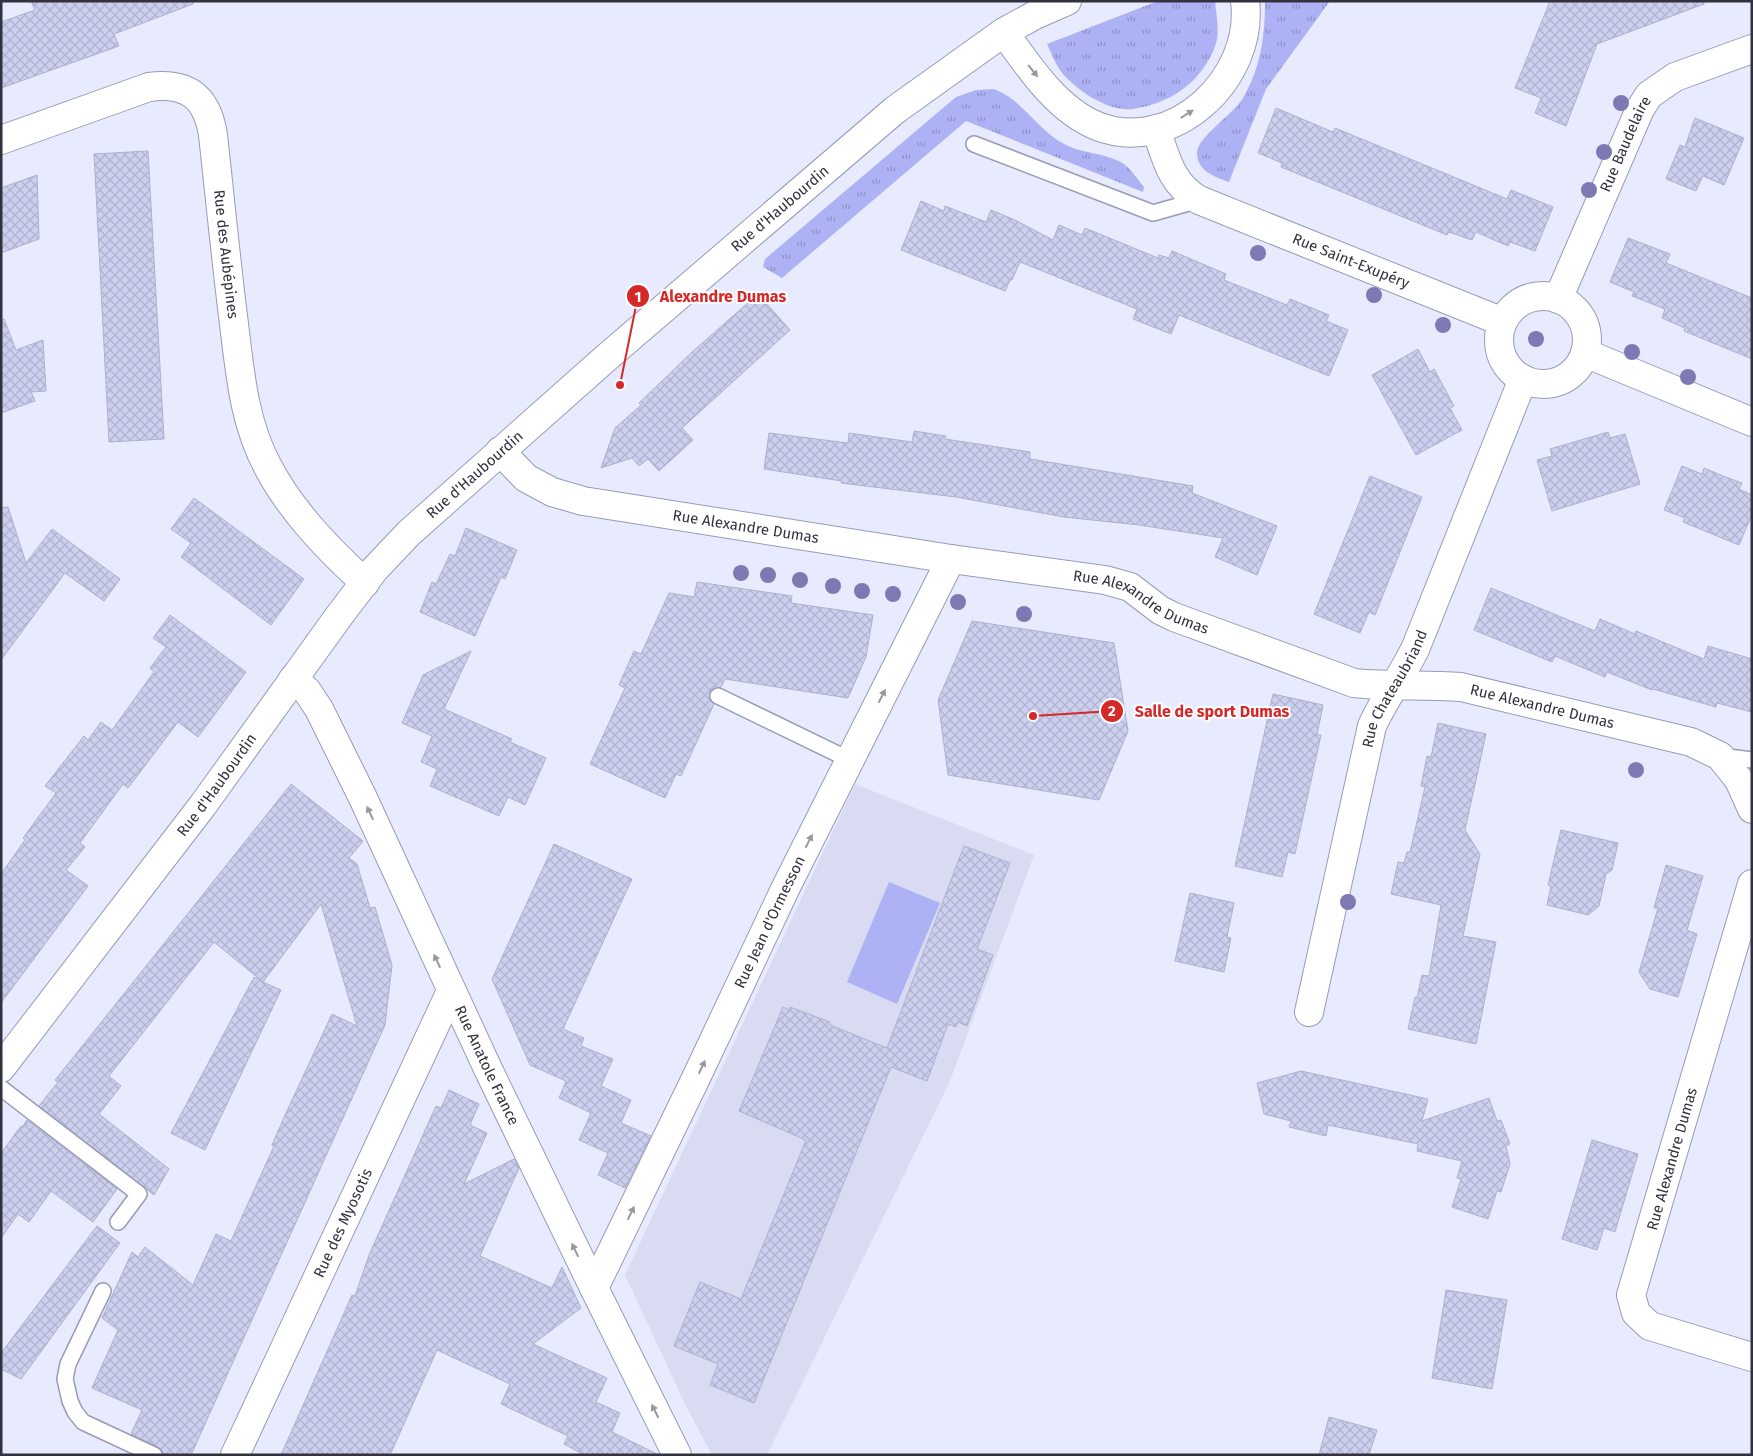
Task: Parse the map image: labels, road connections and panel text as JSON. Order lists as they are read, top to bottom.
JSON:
{
  "streets": {
    "street": [
      "Rue Baudelaire",
      "Rue d'Haubourdin",
      "Rue des Aubépines",
      "Rue Saint-Exupéry",
      "Rue Alexandre Dumas",
      "Rue Chateaubriand",
      "Rue Jean d'Ormesson",
      "Rue Anatole France",
      "Rue des Myosotis"
    ]
  },
  "crossings": [
    ["Rue Baudelaire", "Rue Saint-Exupéry"],
    ["Rue Baudelaire", "Rue Chateaubriand"],
    ["Rue d'Haubourdin", "Rue des Aubépines"],
    ["Rue d'Haubourdin", "Rue Alexandre Dumas"],
    ["Rue d'Haubourdin", "Rue Anatole France"],
    ["Rue Saint-Exupéry", "Rue Chateaubriand"],
    ["Rue Alexandre Dumas", "Rue Chateaubriand"],
    ["Rue Alexandre Dumas", "Rue Jean d'Ormesson"],
    ["Rue Jean d'Ormesson", "Rue Anatole France"],
    ["Rue Anatole France", "Rue des Myosotis"]
  ],
  "one_way": ["Rue Jean d'Ormesson", "Rue Anatole France"],
  "places": ["Alexandre Dumas", "Salle de sport Dumas"]
}
